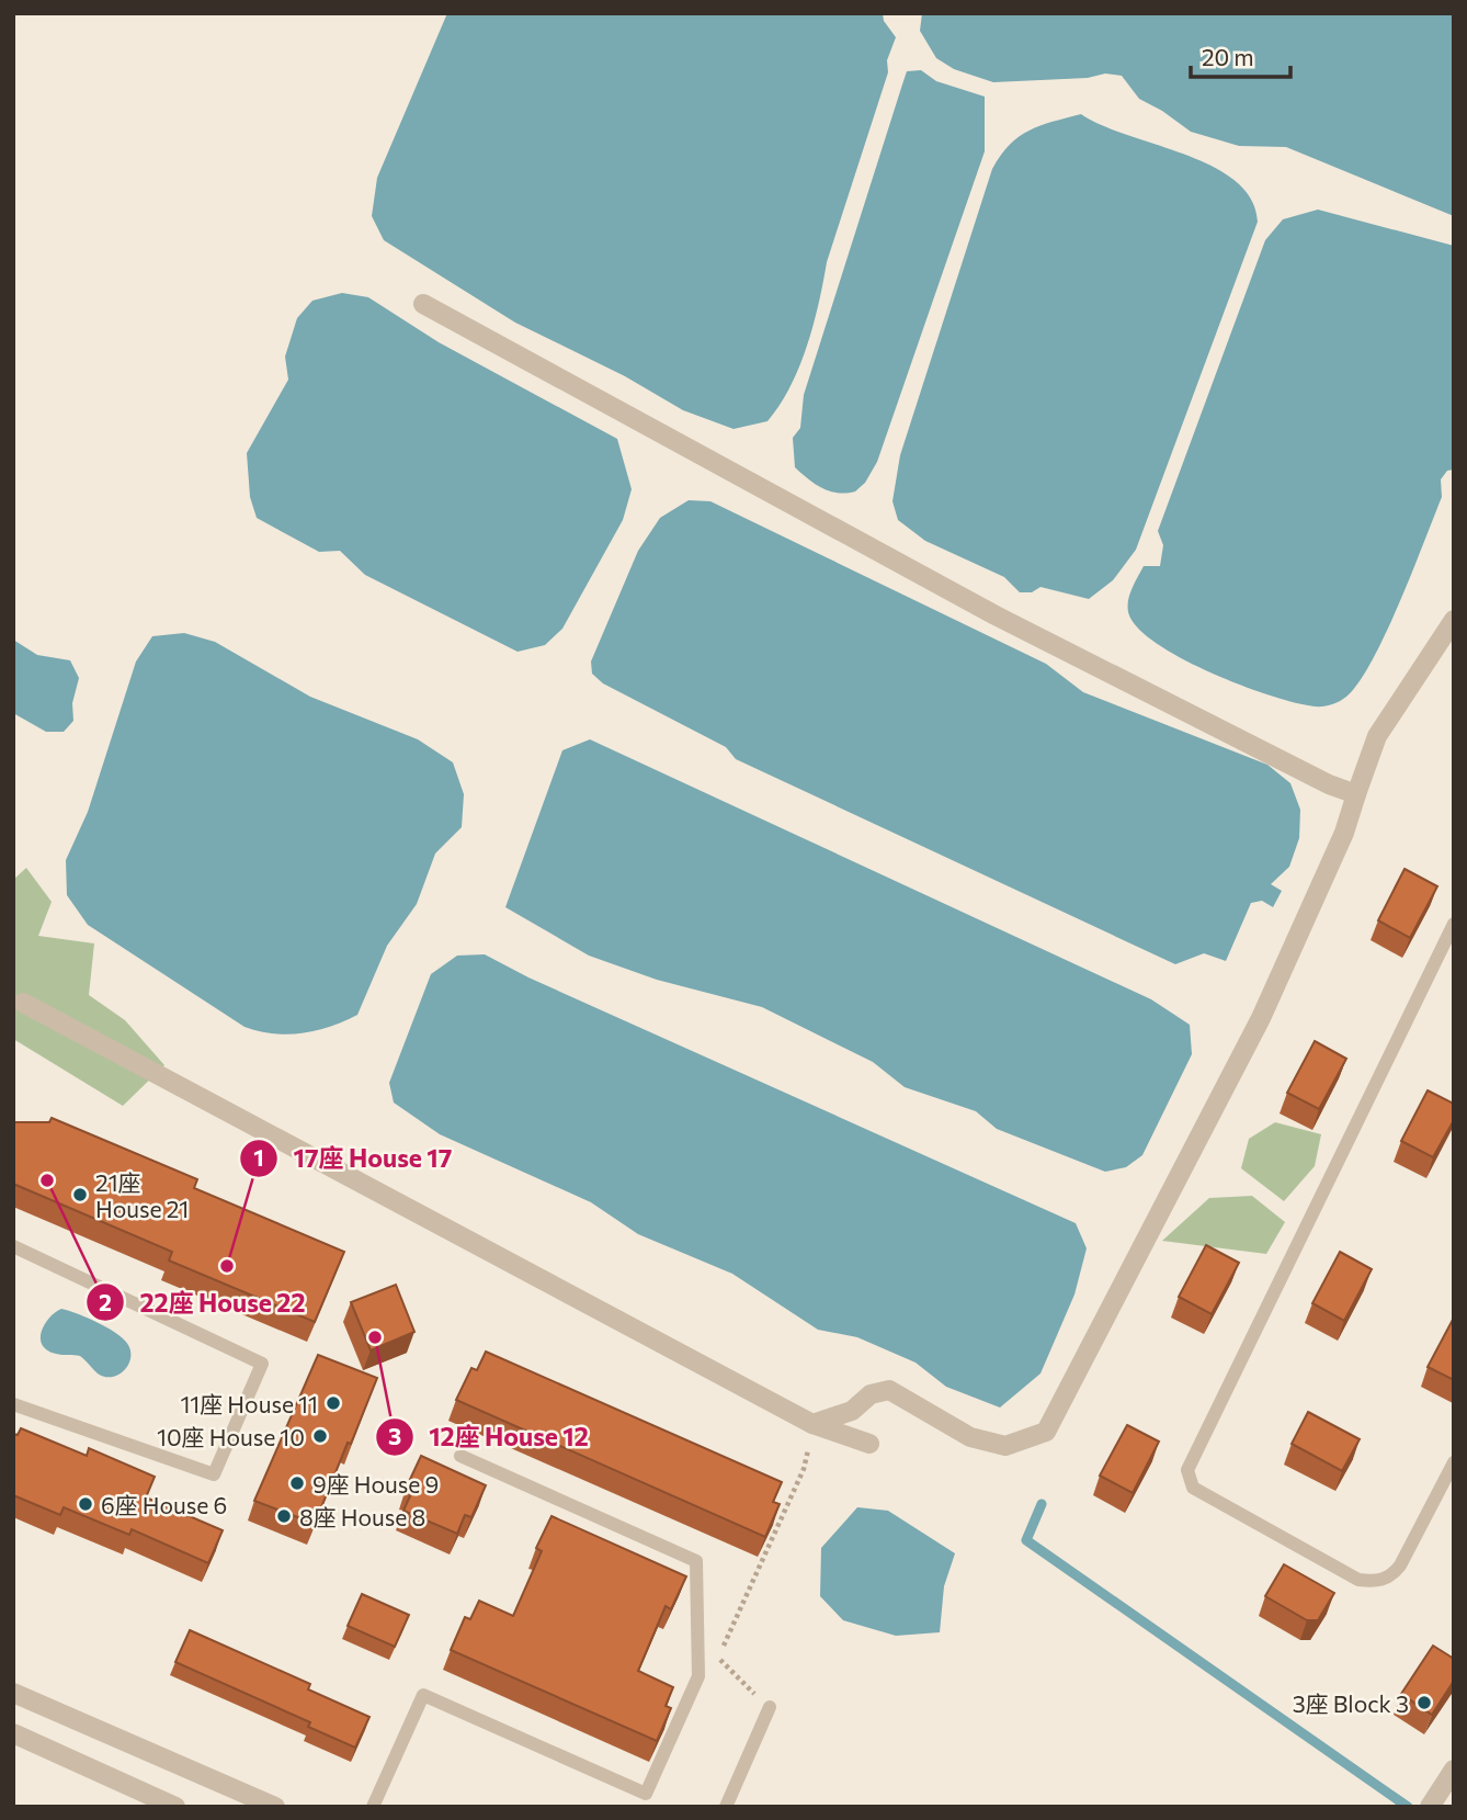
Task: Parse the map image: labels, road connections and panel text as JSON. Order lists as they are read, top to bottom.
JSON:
{
  "places": [
    "22座 House 22",
    "21座 House 21",
    "17座 House 17",
    "12座 House 12",
    "11座 House 11",
    "10座 House 10",
    "9座 House 9",
    "6座 House 6",
    "8座 House 8",
    "3座 Block 3"
  ],
  "scale_bar": "20 m"
}
